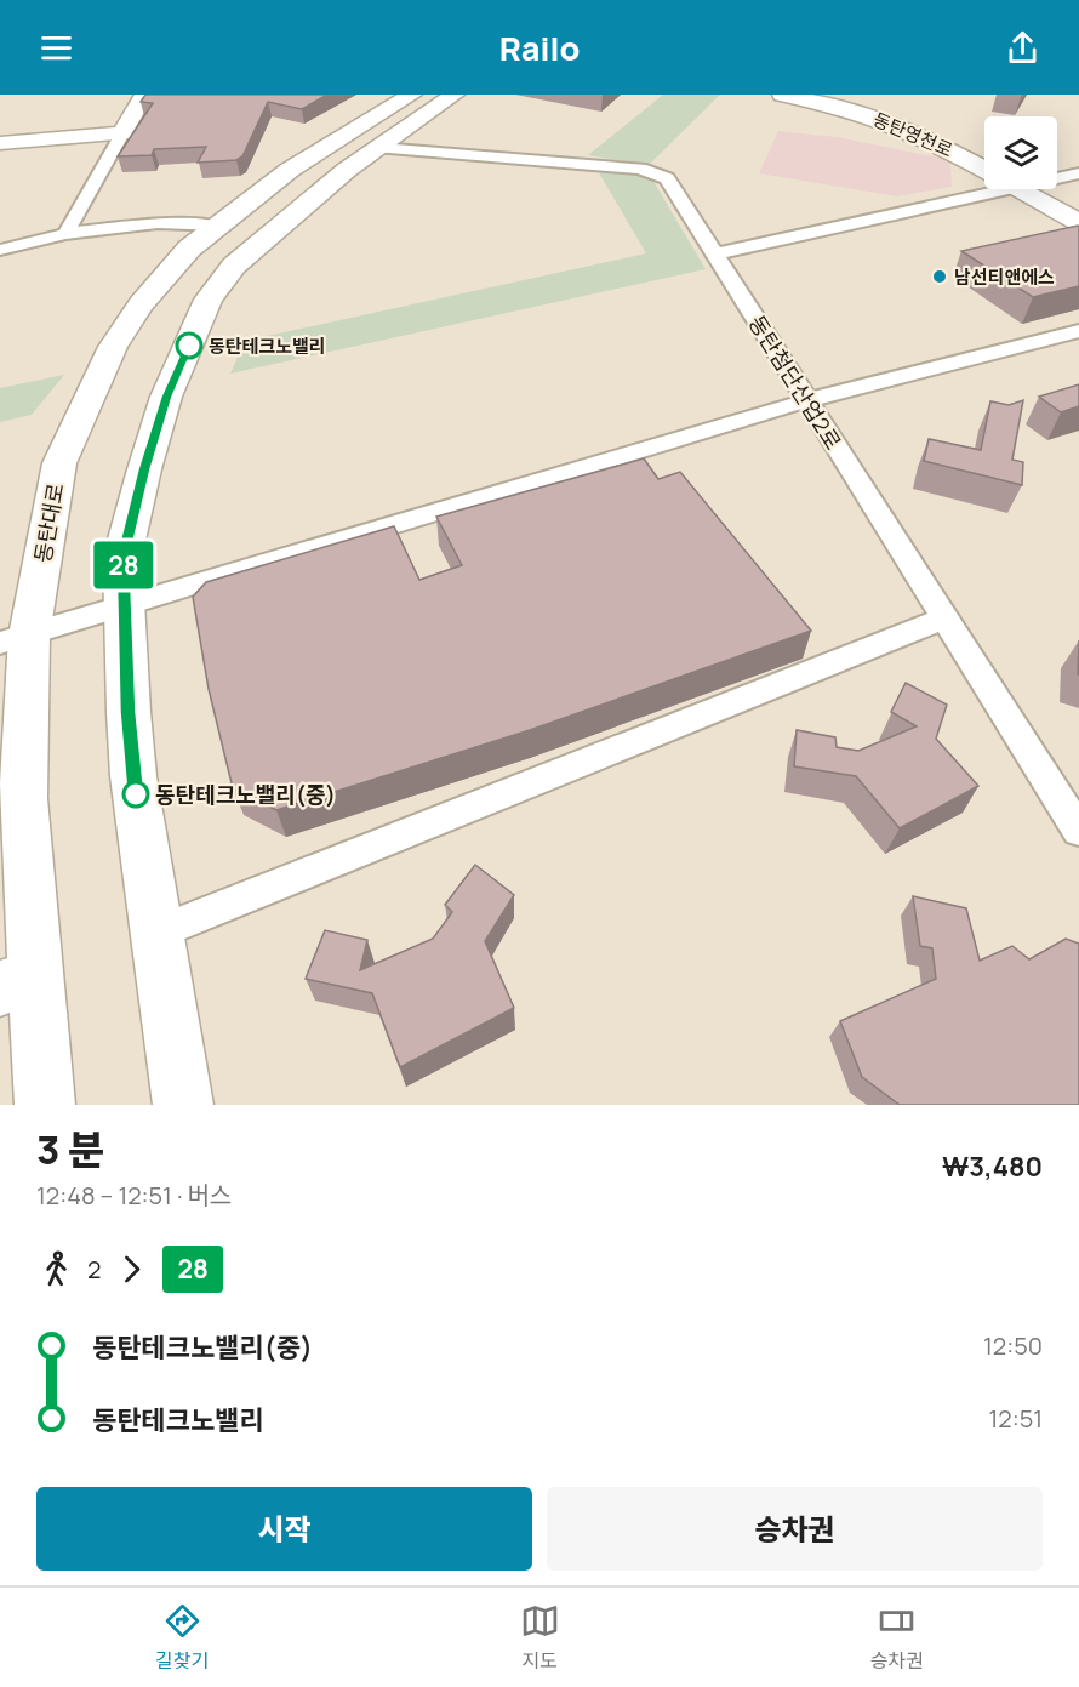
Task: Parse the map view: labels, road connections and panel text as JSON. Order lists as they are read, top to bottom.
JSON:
{
  "streets": {
    "main road": ["동탄영천로", "동탄대로"],
    "street": ["동탄첨단산업2로"]
  },
  "places": ["남선티앤에스", "동탄테크노밸리", "동탄테크노밸리(중)"],
  "lines": ["bus line 28"],
  "page": {
    "header": "Railo",
    "on_map": "28",
    "heading": ["3 분", "12:48 – 12:51 · 버스", "₩3,480"],
    "legs": ["2", "28"],
    "list": [
      {
        "name": "동탄테크노밸리(중)",
        "value": "12:50"
      },
      {
        "name": "동탄테크노밸리",
        "value": "12:51"
      }
    ],
    "buttons": ["시작", "승차권"],
    "tabs": ["길찾기", "지도", "승차권"]
  }
}
